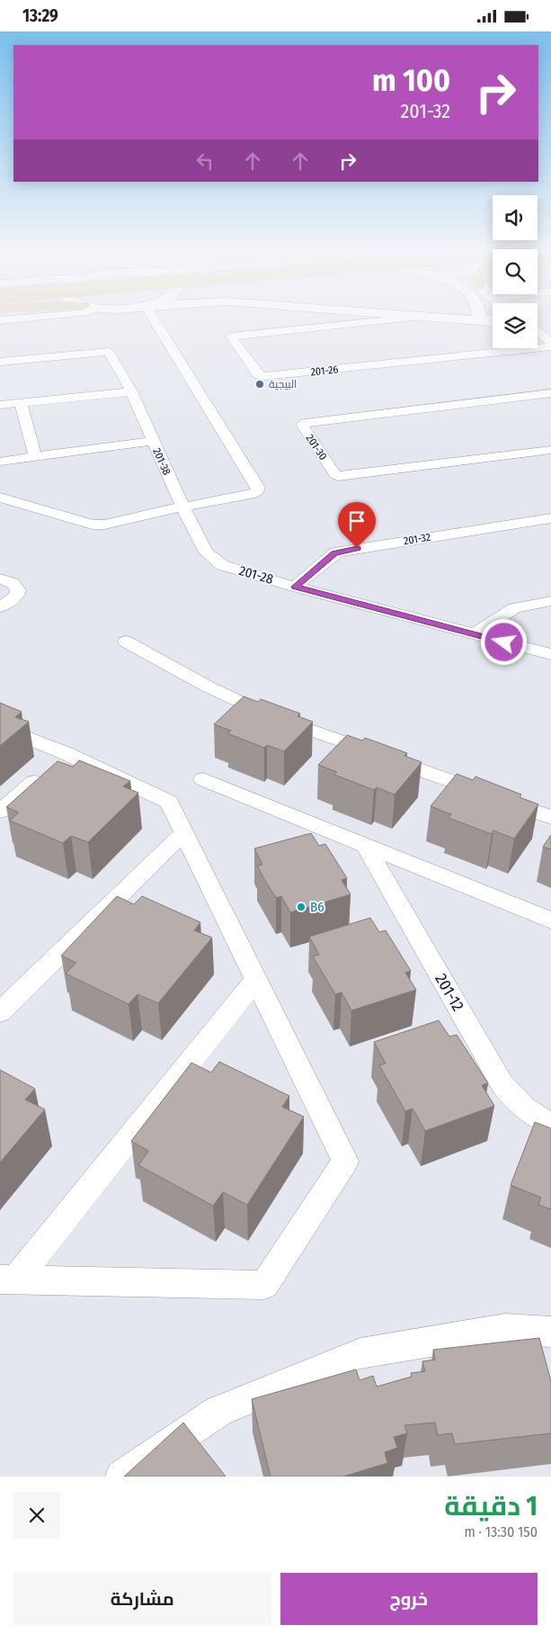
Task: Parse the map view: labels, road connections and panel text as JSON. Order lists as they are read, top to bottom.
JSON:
{
  "streets": {
    "street": [
      "201-26",
      "201-30",
      "201-38",
      "201-32",
      "201-28",
      "201-12"
    ]
  },
  "crossings": [
    ["201-38", "201-28"],
    ["201-32", "201-28"]
  ],
  "places": ["البيجية", "B6"],
  "page": {
    "status": "13:29",
    "turn": ["100 m", "201-32"],
    "heading": ["1 دقيقة", "150 m · 13:30"],
    "buttons": ["خروج", "مشاركة"]
  }
}
